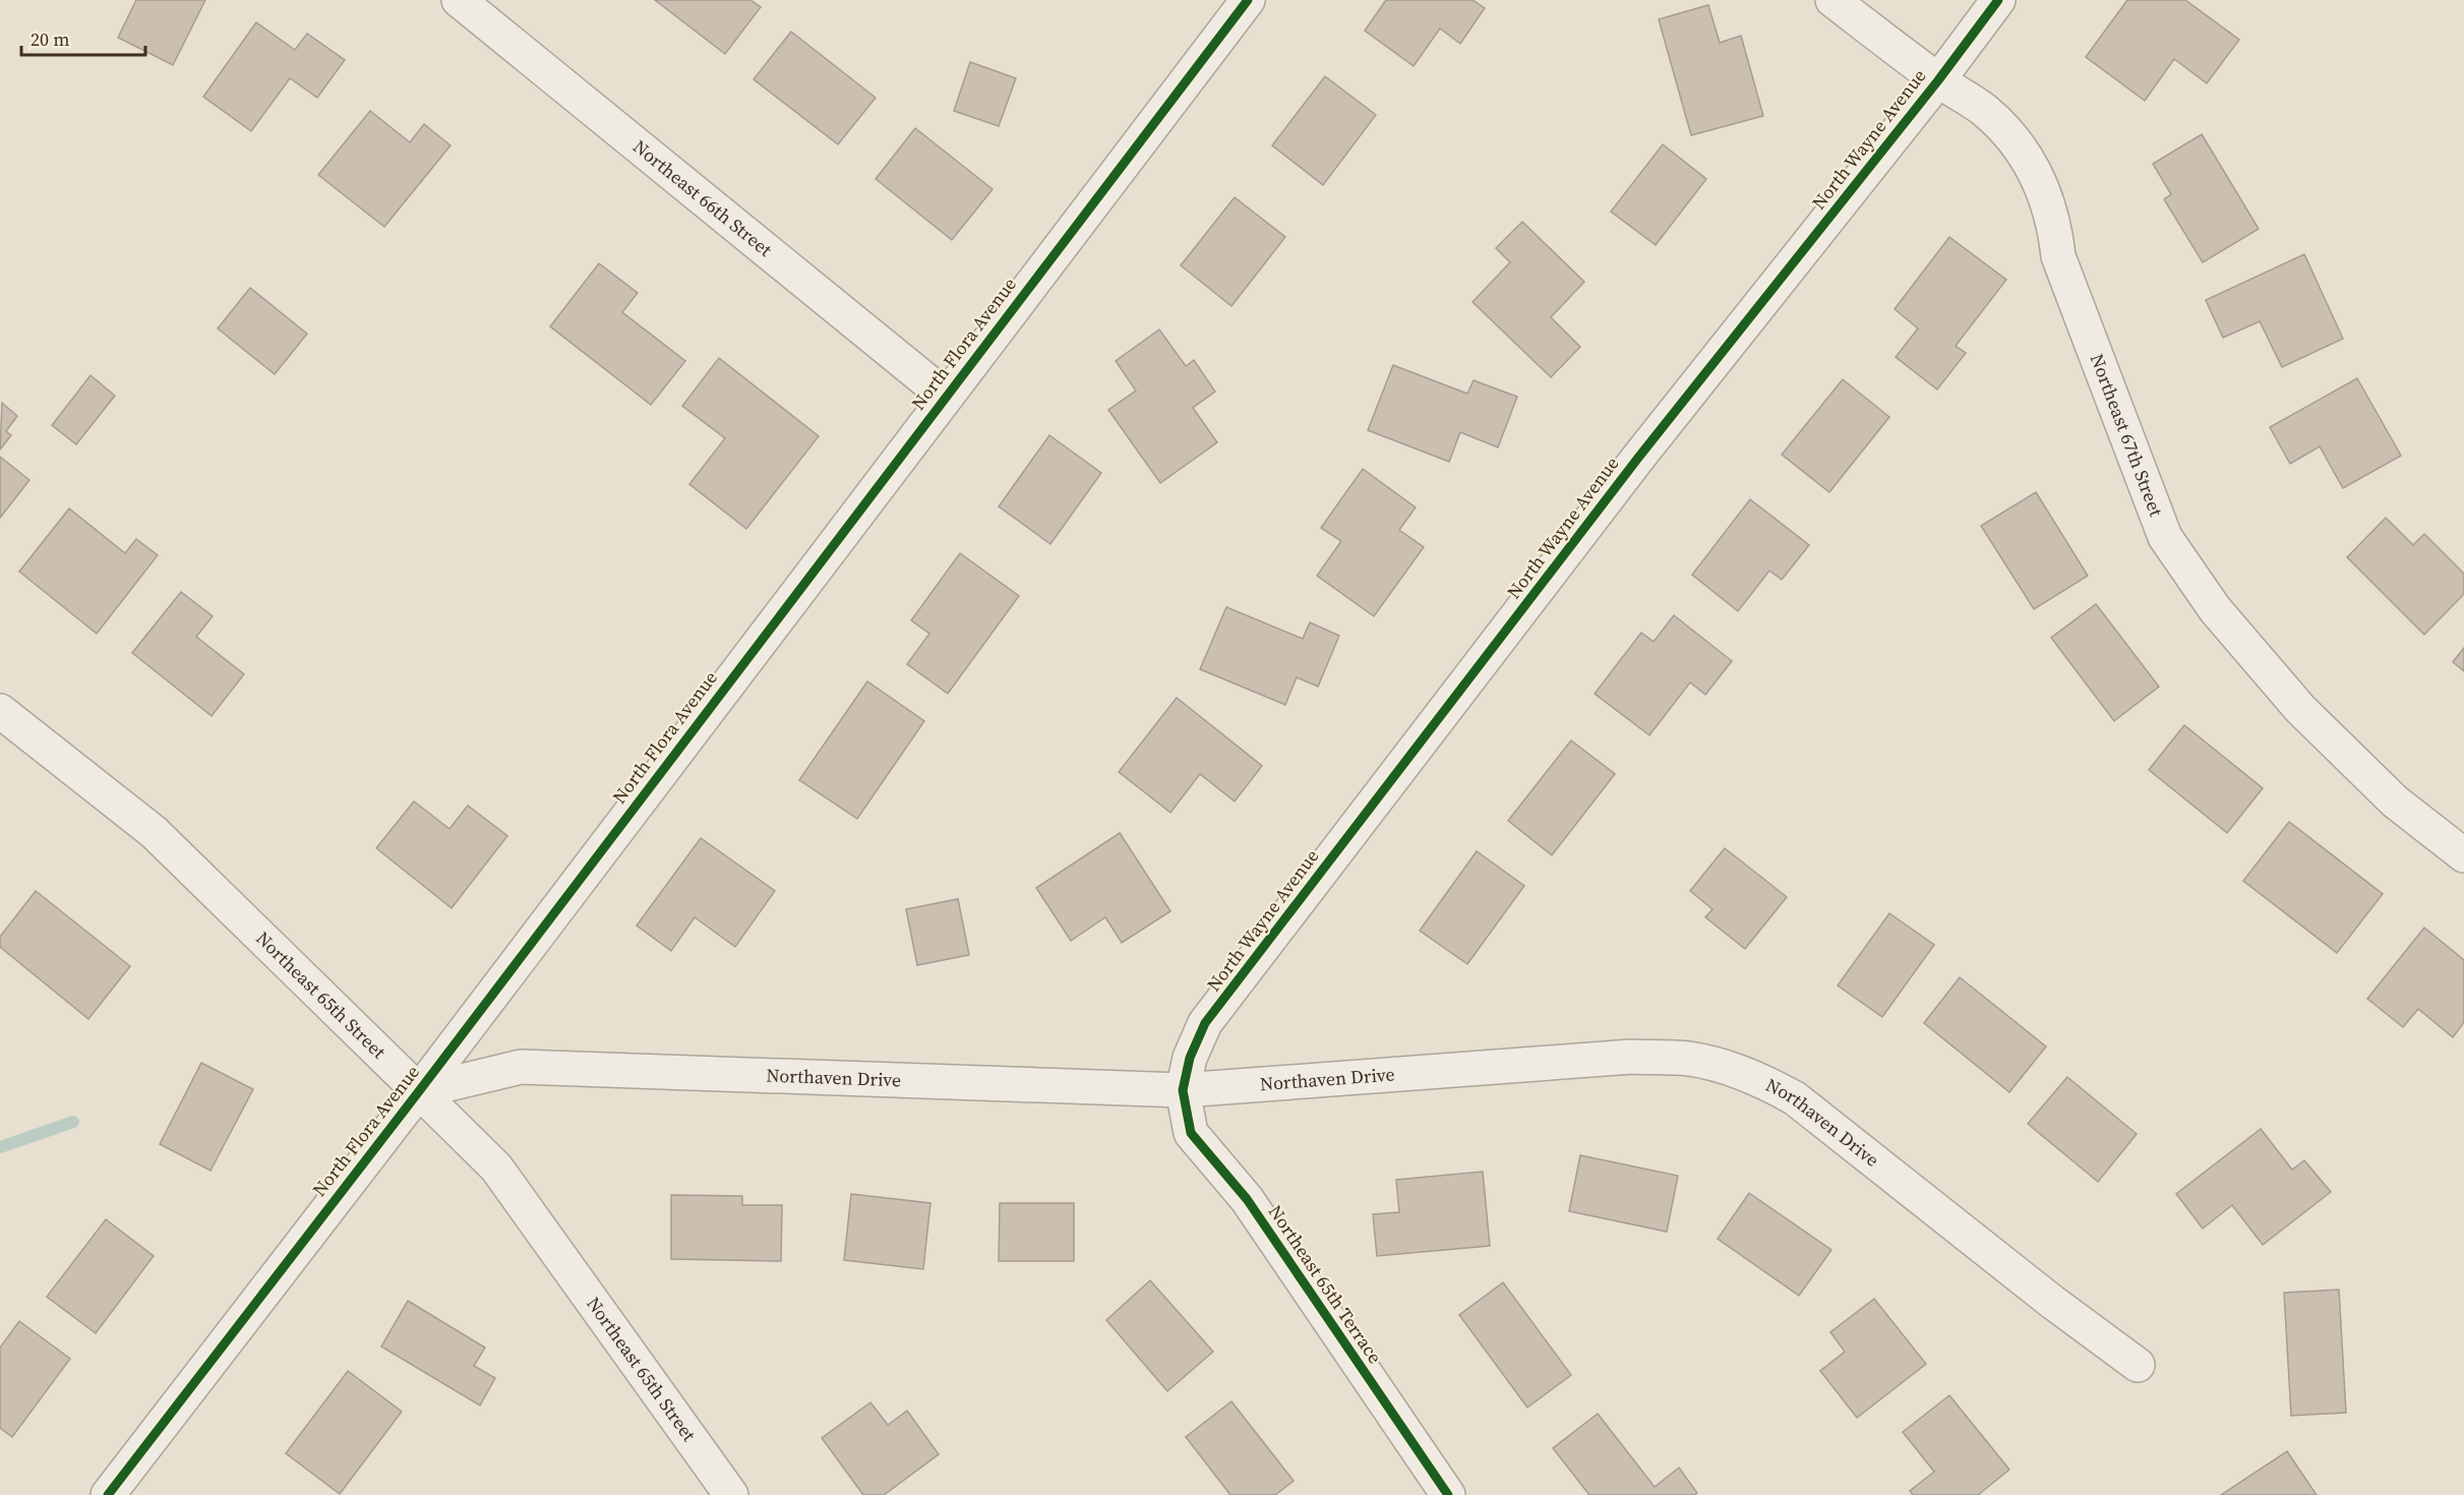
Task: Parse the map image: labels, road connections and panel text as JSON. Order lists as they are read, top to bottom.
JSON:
{
  "streets": {
    "street": [
      "North Wayne Avenue",
      "Northeast 66th Street",
      "North Flora Avenue",
      "Northeast 67th Street",
      "Northeast 65th Street",
      "Northaven Drive",
      "Northeast 65th Terrace"
    ]
  },
  "crossings": [
    ["North Wayne Avenue", "Northeast 67th Street"],
    ["North Wayne Avenue", "Northaven Drive"],
    ["North Wayne Avenue", "Northeast 65th Terrace"],
    ["Northeast 66th Street", "North Flora Avenue"],
    ["North Flora Avenue", "Northeast 65th Street"],
    ["North Flora Avenue", "Northaven Drive"],
    ["Northeast 65th Street", "Northaven Drive"],
    ["Northaven Drive", "Northeast 65th Terrace"]
  ],
  "scale_bar": "20 m"
}
